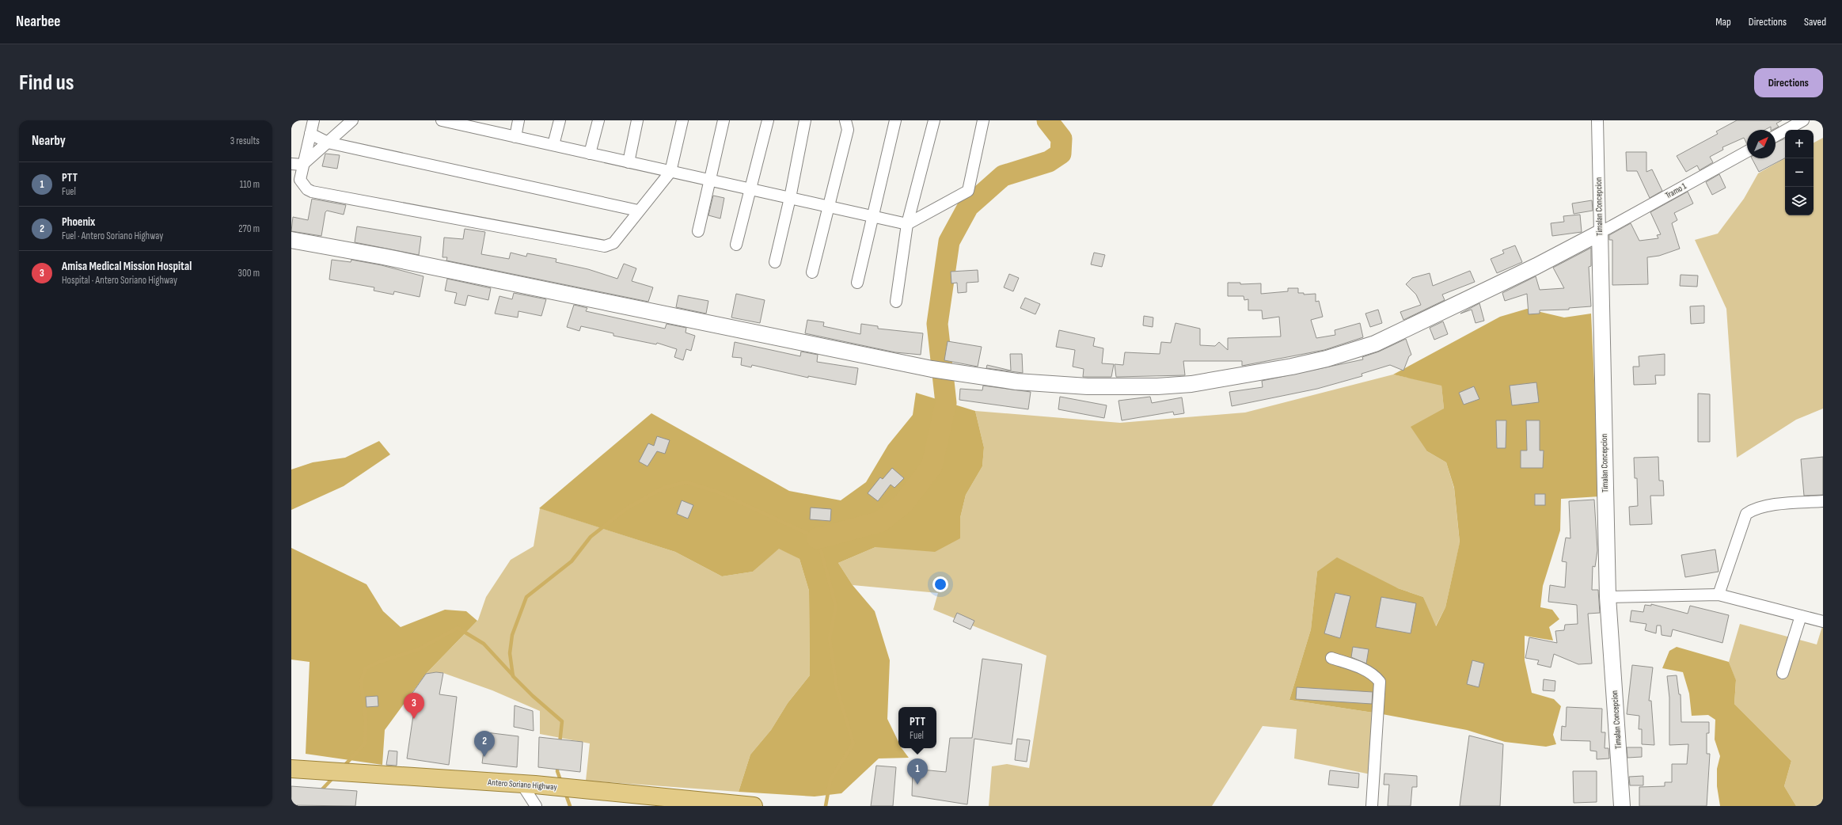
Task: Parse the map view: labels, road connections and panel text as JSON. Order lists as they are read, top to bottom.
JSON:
{
  "streets": {
    "main road": ["Antero Soriano Highway"],
    "street": ["Tramo 1", "Timalan Concepcion"]
  },
  "crossings": [
    ["Tramo 1", "Timalan Concepcion"]
  ],
  "north": "top right",
  "page": {
    "header": "Nearbee",
    "nav": ["Map", "Directions", "Saved"],
    "buttons": "Directions",
    "title": "Find us",
    "heading": ["Nearby", "3 results"],
    "map_buttons": ["+", "−"],
    "list": [
      {
        "mark": "1",
        "name": "PTT",
        "note": "Fuel",
        "value": "110 m"
      },
      {
        "mark": "2",
        "name": "Phoenix",
        "note": "Fuel · Antero Soriano Highway",
        "value": "270 m"
      },
      {
        "mark": "3",
        "name": "Amisa Medical Mission Hospital",
        "note": "Hospital · Antero Soriano Highway",
        "value": "300 m"
      }
    ],
    "pins": ["3", "2", "1"],
    "popup": ["PTT", "Fuel"]
  }
}
